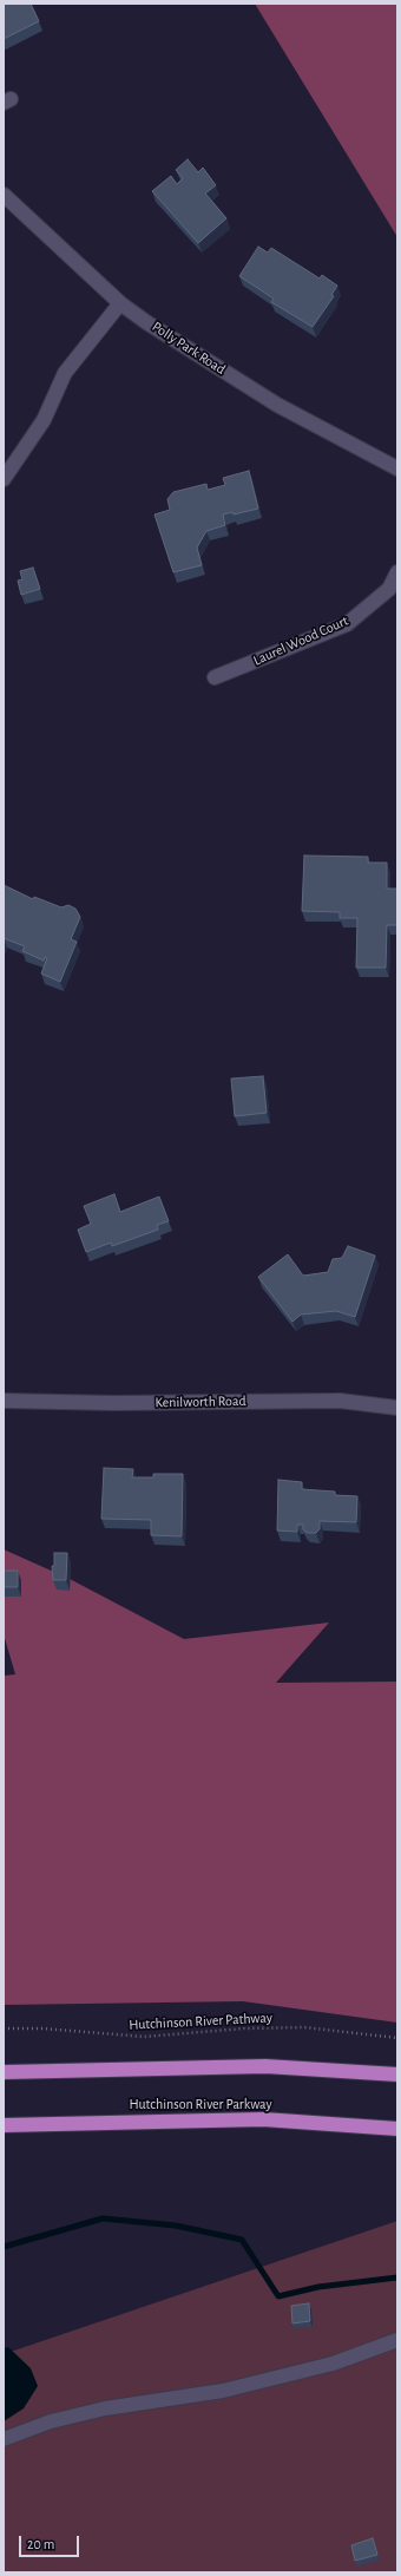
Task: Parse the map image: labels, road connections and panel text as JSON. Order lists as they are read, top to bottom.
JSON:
{
  "streets": {
    "highway": ["Hutchinson River Parkway"],
    "street": ["Polly Park Road", "Laurel Wood Court", "Kenilworth Road"],
    "path": ["Hutchinson River Pathway"]
  },
  "scale_bar": "20 m"
}
